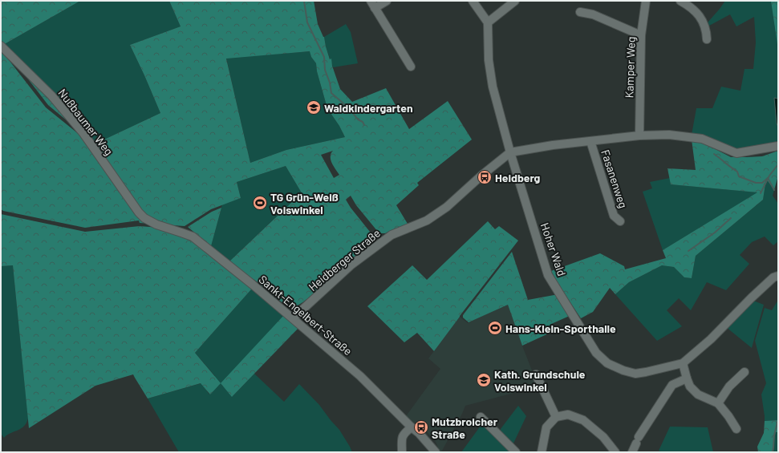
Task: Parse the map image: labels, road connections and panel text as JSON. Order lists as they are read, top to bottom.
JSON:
{
  "streets": {
    "street": [
      "Kamper Weg",
      "Nußbaumer Weg",
      "Fasanenweg",
      "Hoher Wald",
      "Heidberger Straße",
      "Sankt-Engelbert-Straße"
    ]
  },
  "crossings": [
    ["Nußbaumer Weg", "Sankt-Engelbert-Straße"],
    ["Hoher Wald", "Heidberger Straße"],
    ["Heidberger Straße", "Sankt-Engelbert-Straße"]
  ],
  "places": {
    "school or university": ["Waldkindergarten", "Kath. Grundschule Voiswinkel"],
    "bus stop": ["Heidberg", "Mutzbroicher Straße"],
    "sports": ["TG Grün-Weiß Voiswinkel", "Hans-Klein-Sporthalle"]
  }
}
